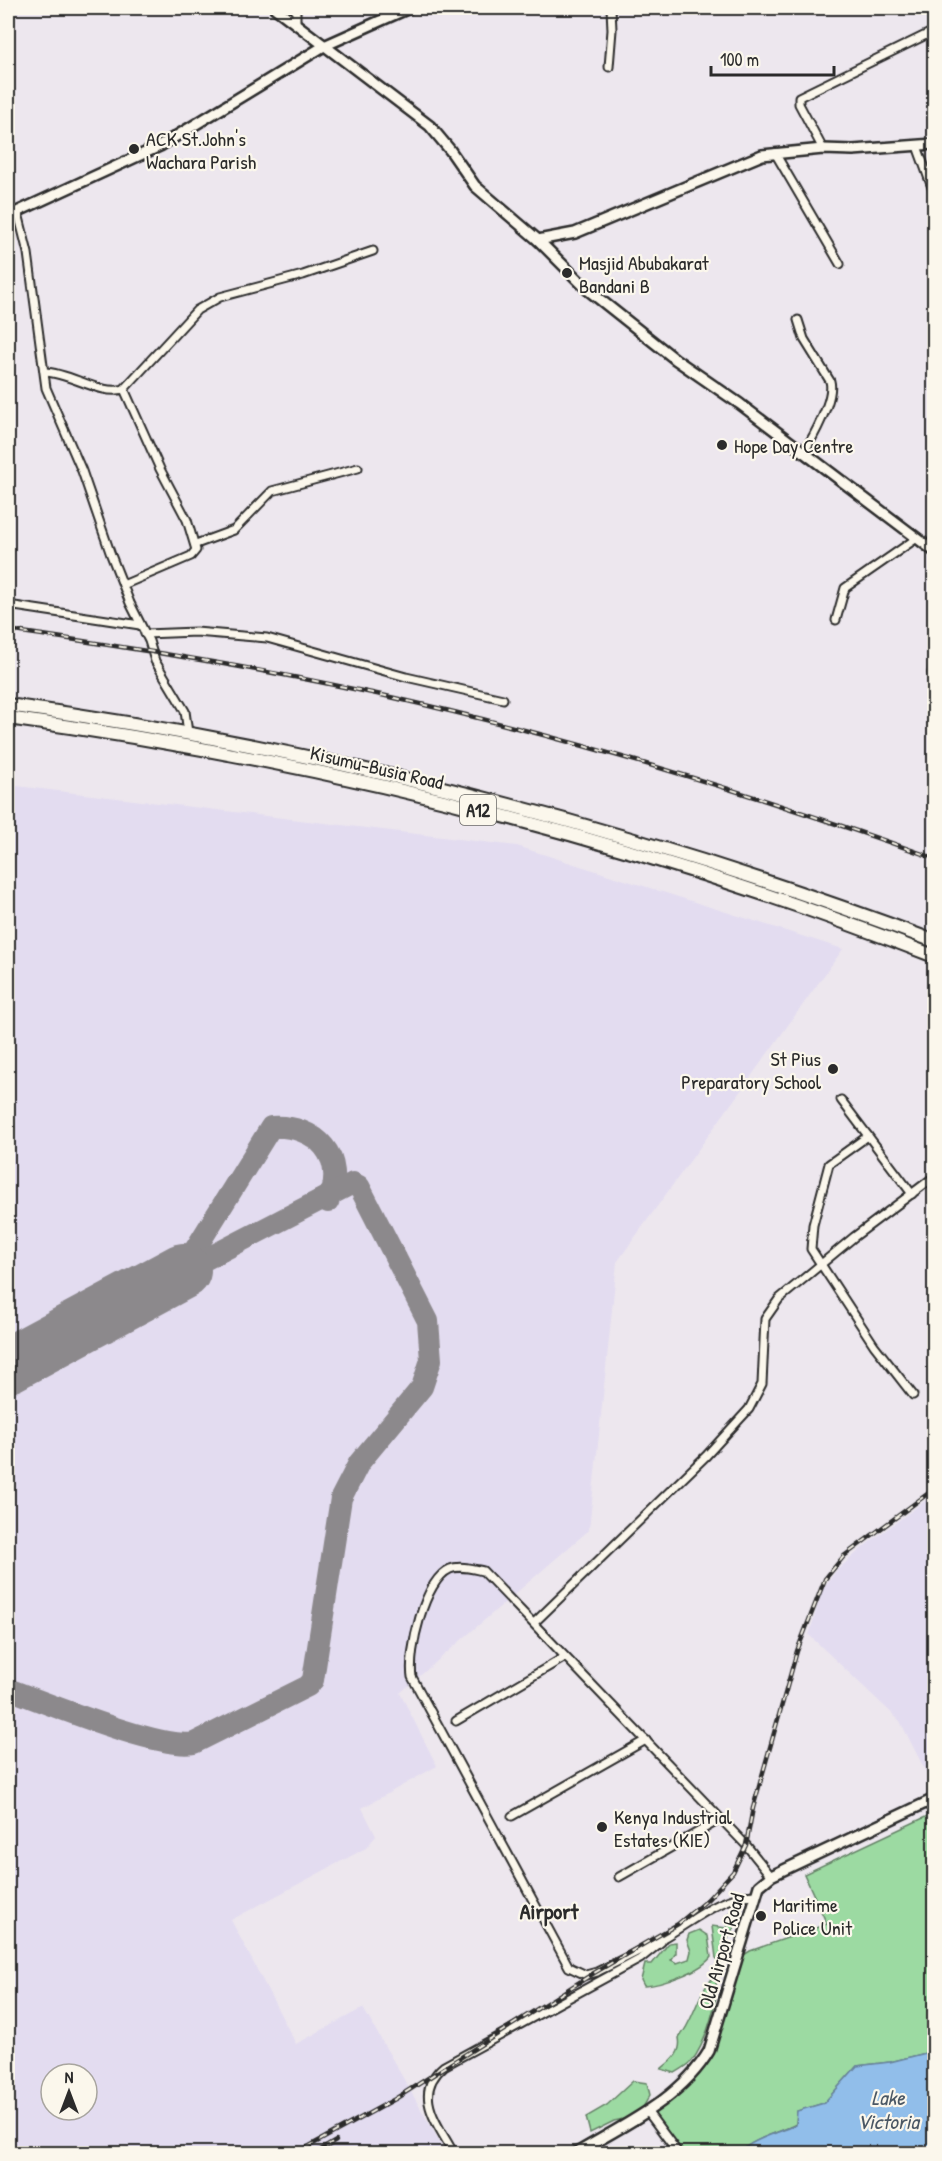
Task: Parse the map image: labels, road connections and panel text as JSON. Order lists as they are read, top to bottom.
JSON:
{
  "streets": {
    "highway": ["Kisumu-Busia Road", "A12"],
    "street": ["Old Airport Road"]
  },
  "districts": ["Airport"],
  "water": ["Lake Victoria"],
  "places": [
    "ACK St.John's Wachara Parish",
    "Masjid Abubakarat Bandani B",
    "Hope Day Centre",
    "St Pius Preparatory School",
    "Kenya Industrial Estates (KIE)",
    "Maritime Police Unit"
  ],
  "scale_bar": "100 m",
  "north": "top"
}
